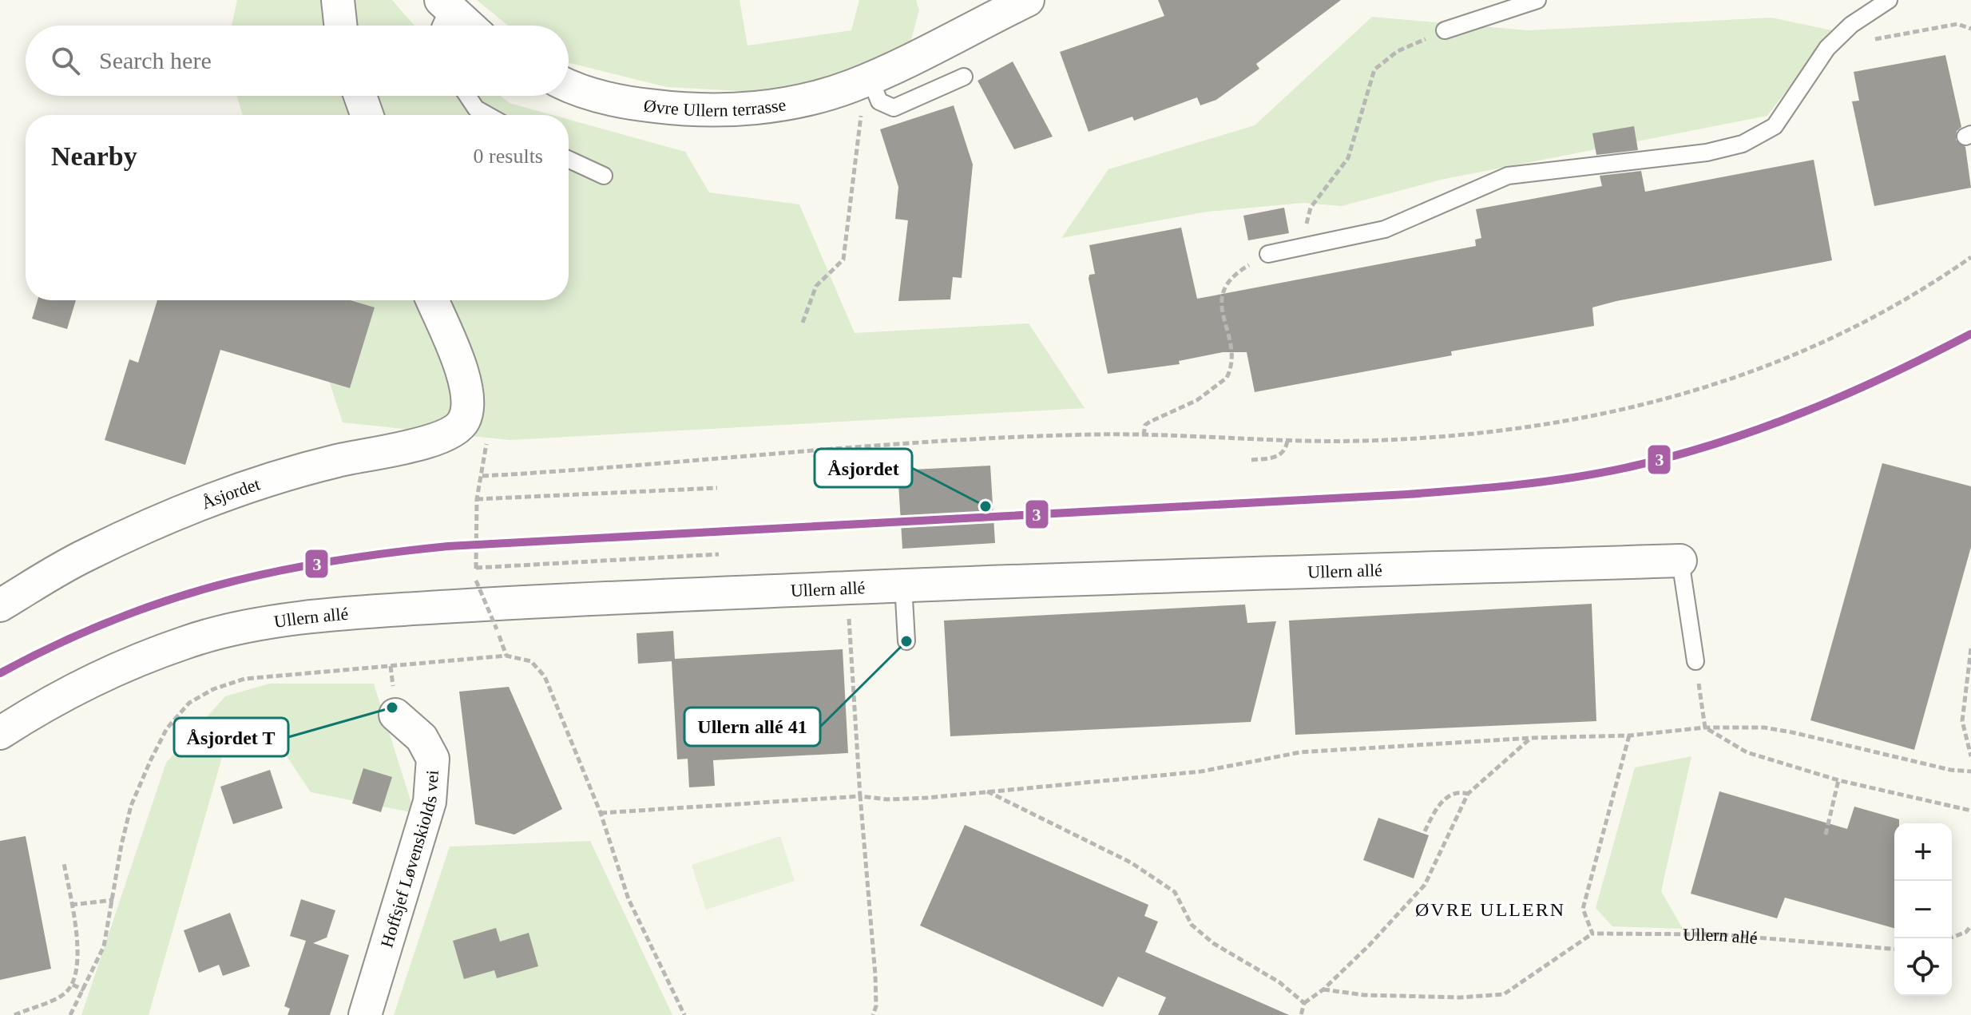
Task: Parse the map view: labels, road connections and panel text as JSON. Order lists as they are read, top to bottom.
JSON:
{
  "streets": {
    "street": [
      "Øvre Ullern terrasse",
      "Åsjordet",
      "Ullern allé",
      "Hoffsjef Løvenskiolds vei"
    ]
  },
  "districts": ["ØVRE ULLERN"],
  "places": ["Åsjordet", "Ullern allé 41", "Åsjordet T"],
  "lines": ["transit line 3"],
  "page": {
    "search": "Search here",
    "heading": ["Nearby", "0 results"],
    "map_buttons": ["+", "−"]
  }
}
